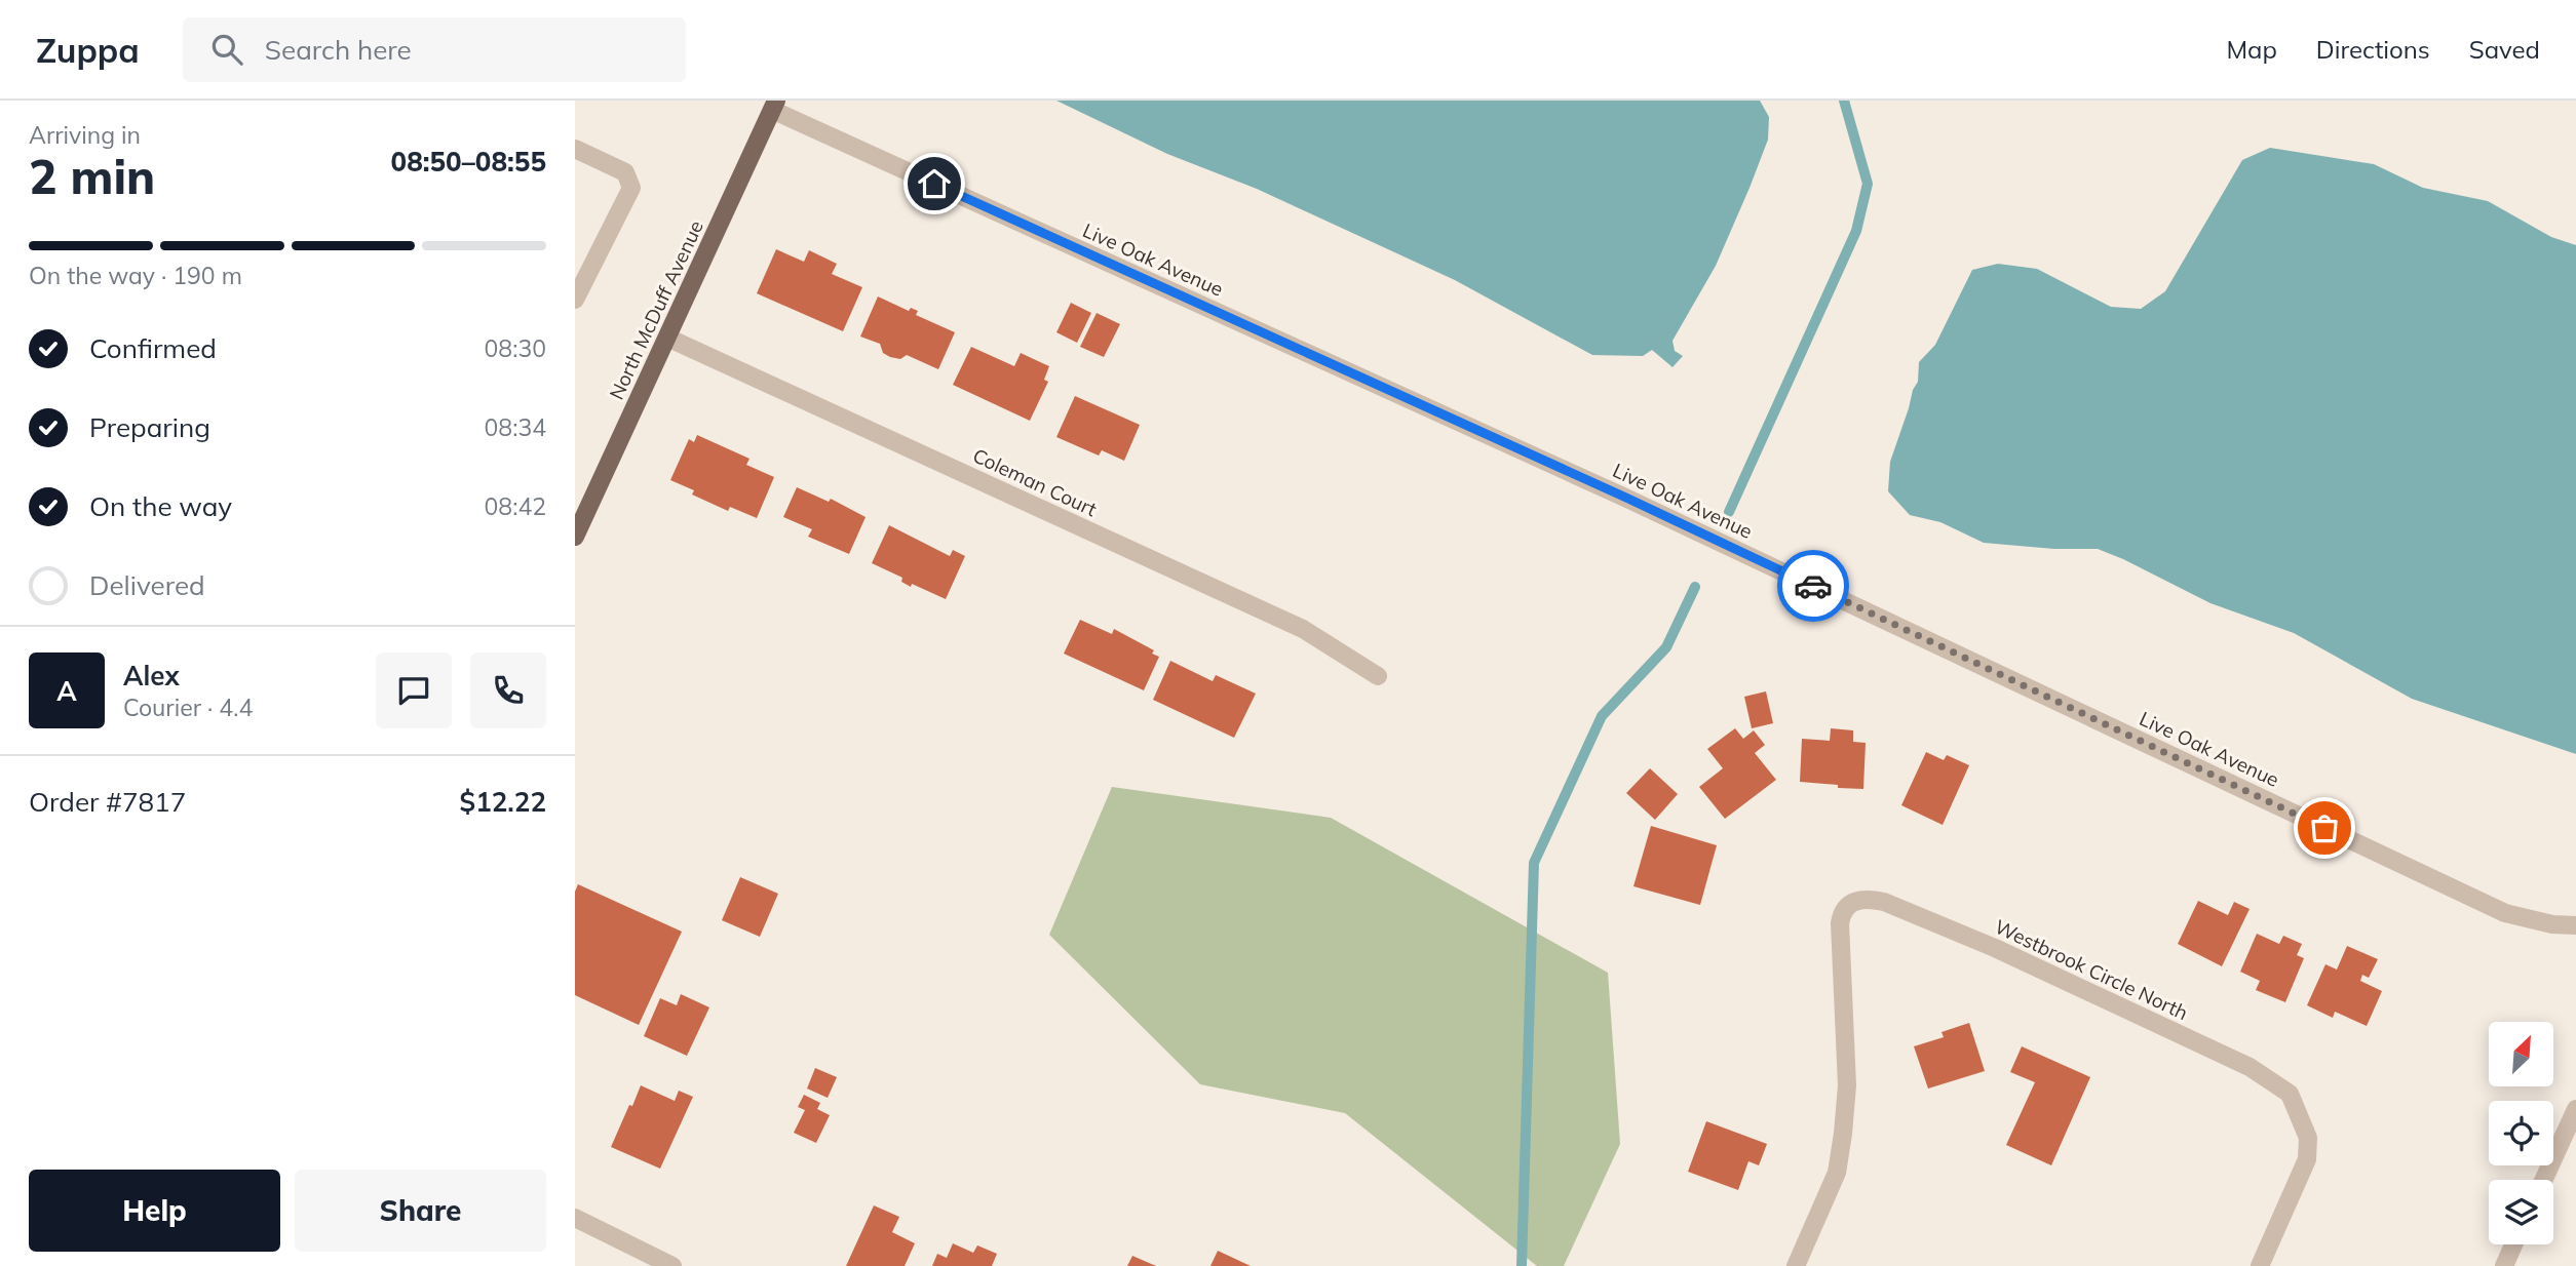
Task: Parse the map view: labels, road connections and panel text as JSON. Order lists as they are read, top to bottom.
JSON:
{
  "streets": {
    "main road": ["North McDuff Avenue"],
    "street": ["Live Oak Avenue", "Coleman Court", "Westbrook Circle North"]
  },
  "crossings": [
    ["Live Oak Avenue", "North McDuff Avenue"],
    ["North McDuff Avenue", "Coleman Court"]
  ],
  "north": "top right",
  "page": {
    "header": "Zuppa",
    "search": "Search here",
    "nav": ["Map", "Directions", "Saved"],
    "heading": ["2 min", "Arriving in", "08:50–08:55"],
    "panel": [
      "Alex",
      "Courier · 4.4",
      "Order #7817",
      "$12.22"
    ],
    "bar": "On the way · 190 m",
    "list": [
      ["Confirmed", "08:30"],
      ["Preparing", "08:34"],
      ["On the way", "08:42"],
      "Delivered"
    ],
    "round": "A",
    "buttons": ["Help", "Share"]
  }
}
